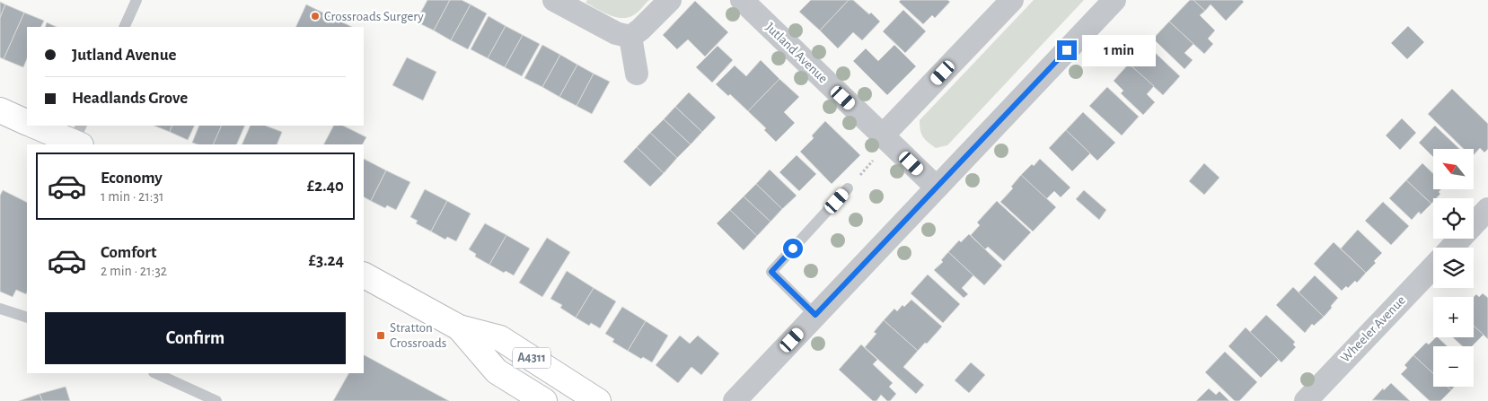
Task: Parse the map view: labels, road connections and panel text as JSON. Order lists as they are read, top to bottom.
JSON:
{
  "streets": {
    "main road": ["A4311"],
    "street": ["Jutland Avenue", "Wheeler Avenue"]
  },
  "places": {
    "other": ["Crossroads Surgery"],
    "transit": ["Stratton Crossroads"]
  },
  "north": "top left",
  "page": {
    "banner": ["Jutland Avenue", "Headlands Grove"],
    "bubble": "1 min",
    "map_buttons": ["+", "−"],
    "list": [
      {
        "name": "Economy",
        "note": "1 min · 21:31",
        "value": "£2.40"
      },
      {
        "name": "Comfort",
        "note": "2 min · 21:32",
        "value": "£3.24"
      }
    ],
    "buttons": "Confirm"
  }
}
